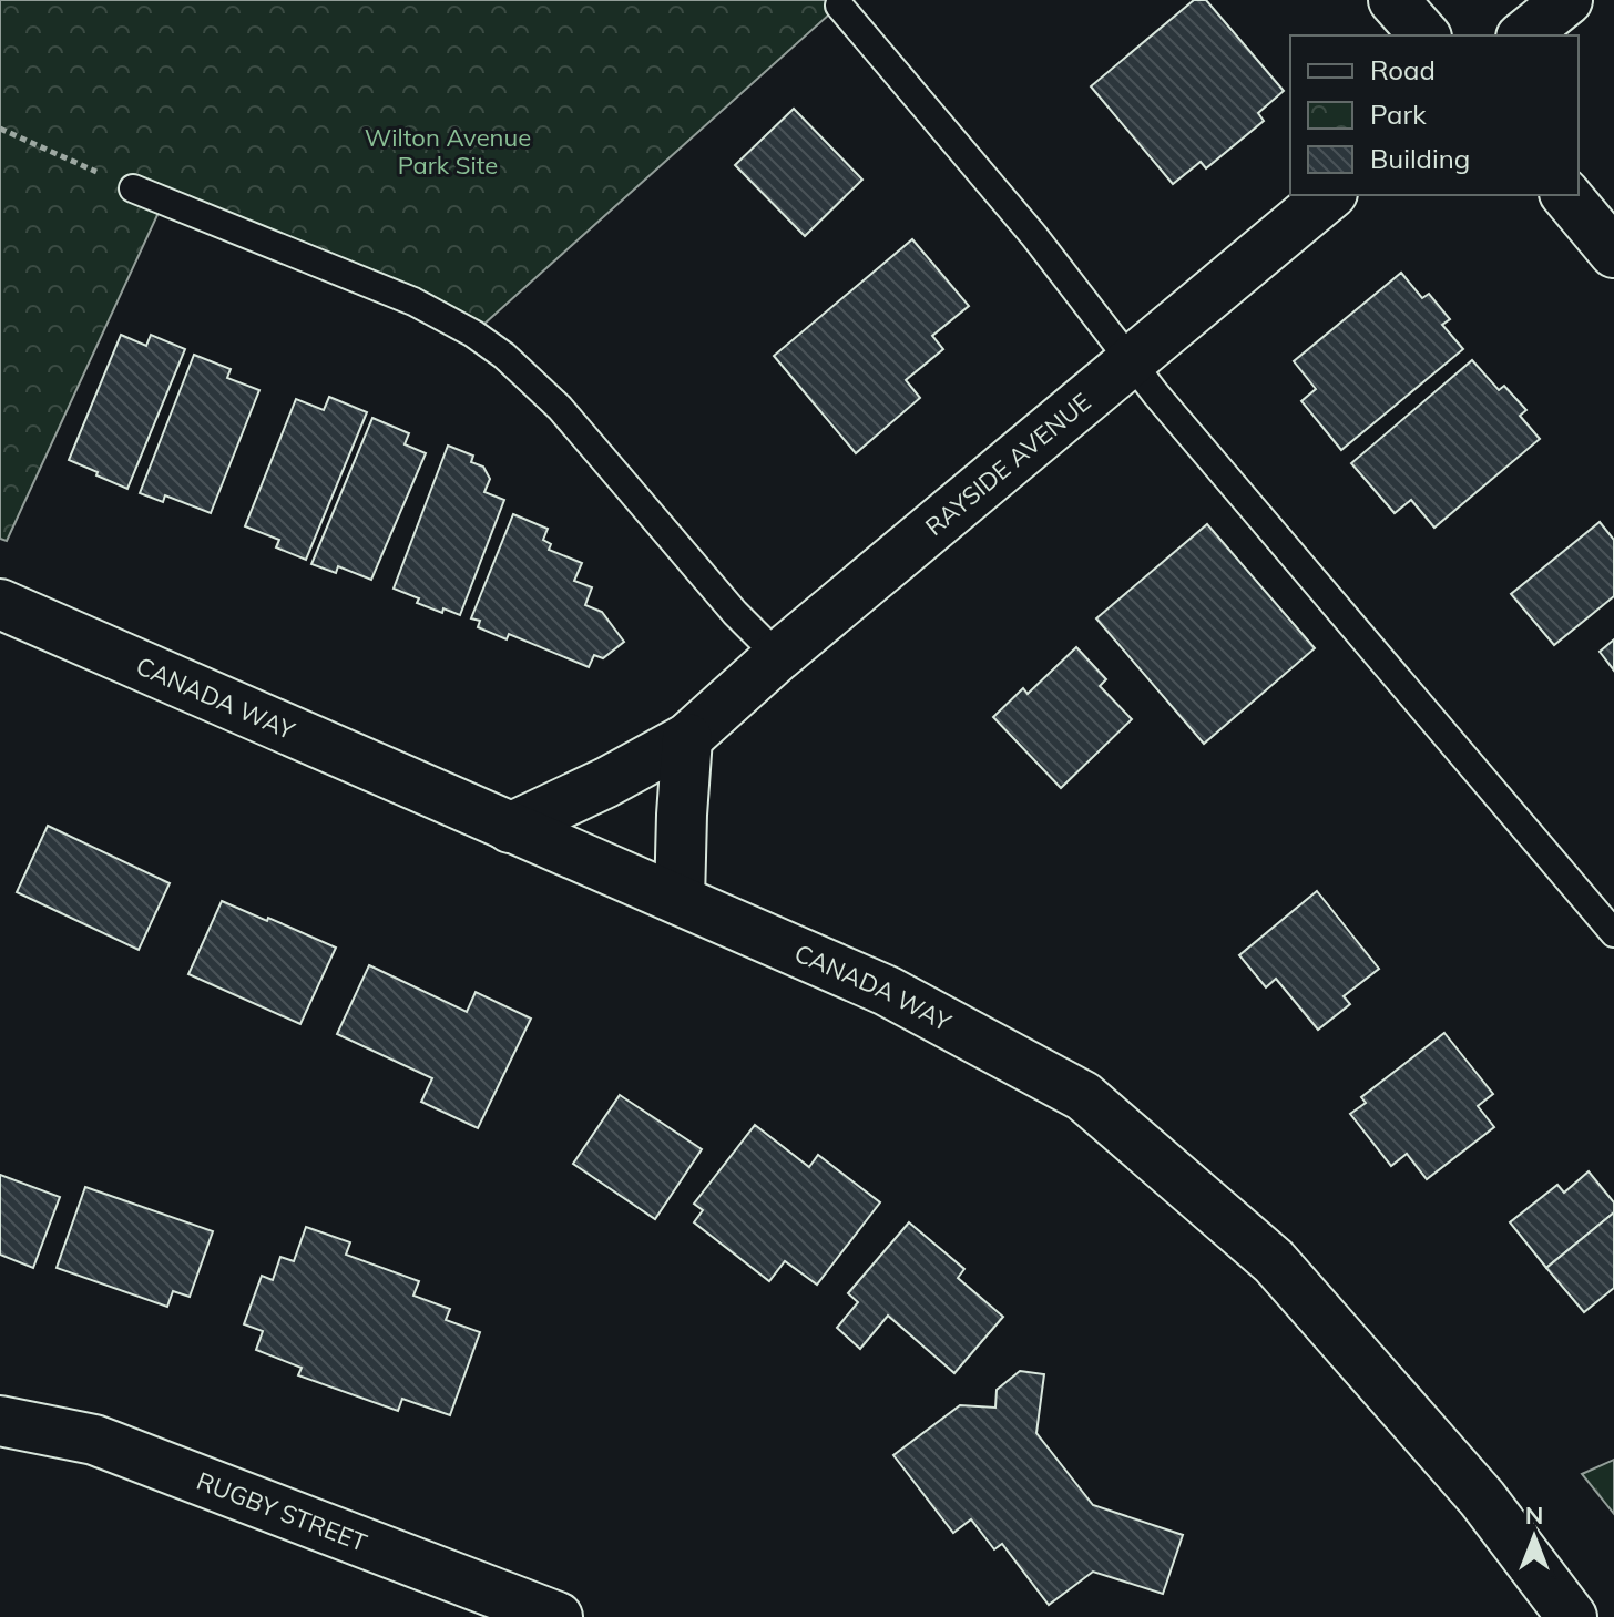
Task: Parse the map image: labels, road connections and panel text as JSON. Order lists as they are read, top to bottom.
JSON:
{
  "streets": {
    "street": ["RAYSIDE AVENUE", "CANADA WAY", "RUGBY STREET"]
  },
  "crossings": [
    ["RAYSIDE AVENUE", "CANADA WAY"]
  ],
  "parks": ["Wilton Avenue Park Site"],
  "legend": ["Road", "Park", "Building"],
  "north": "top"
}
